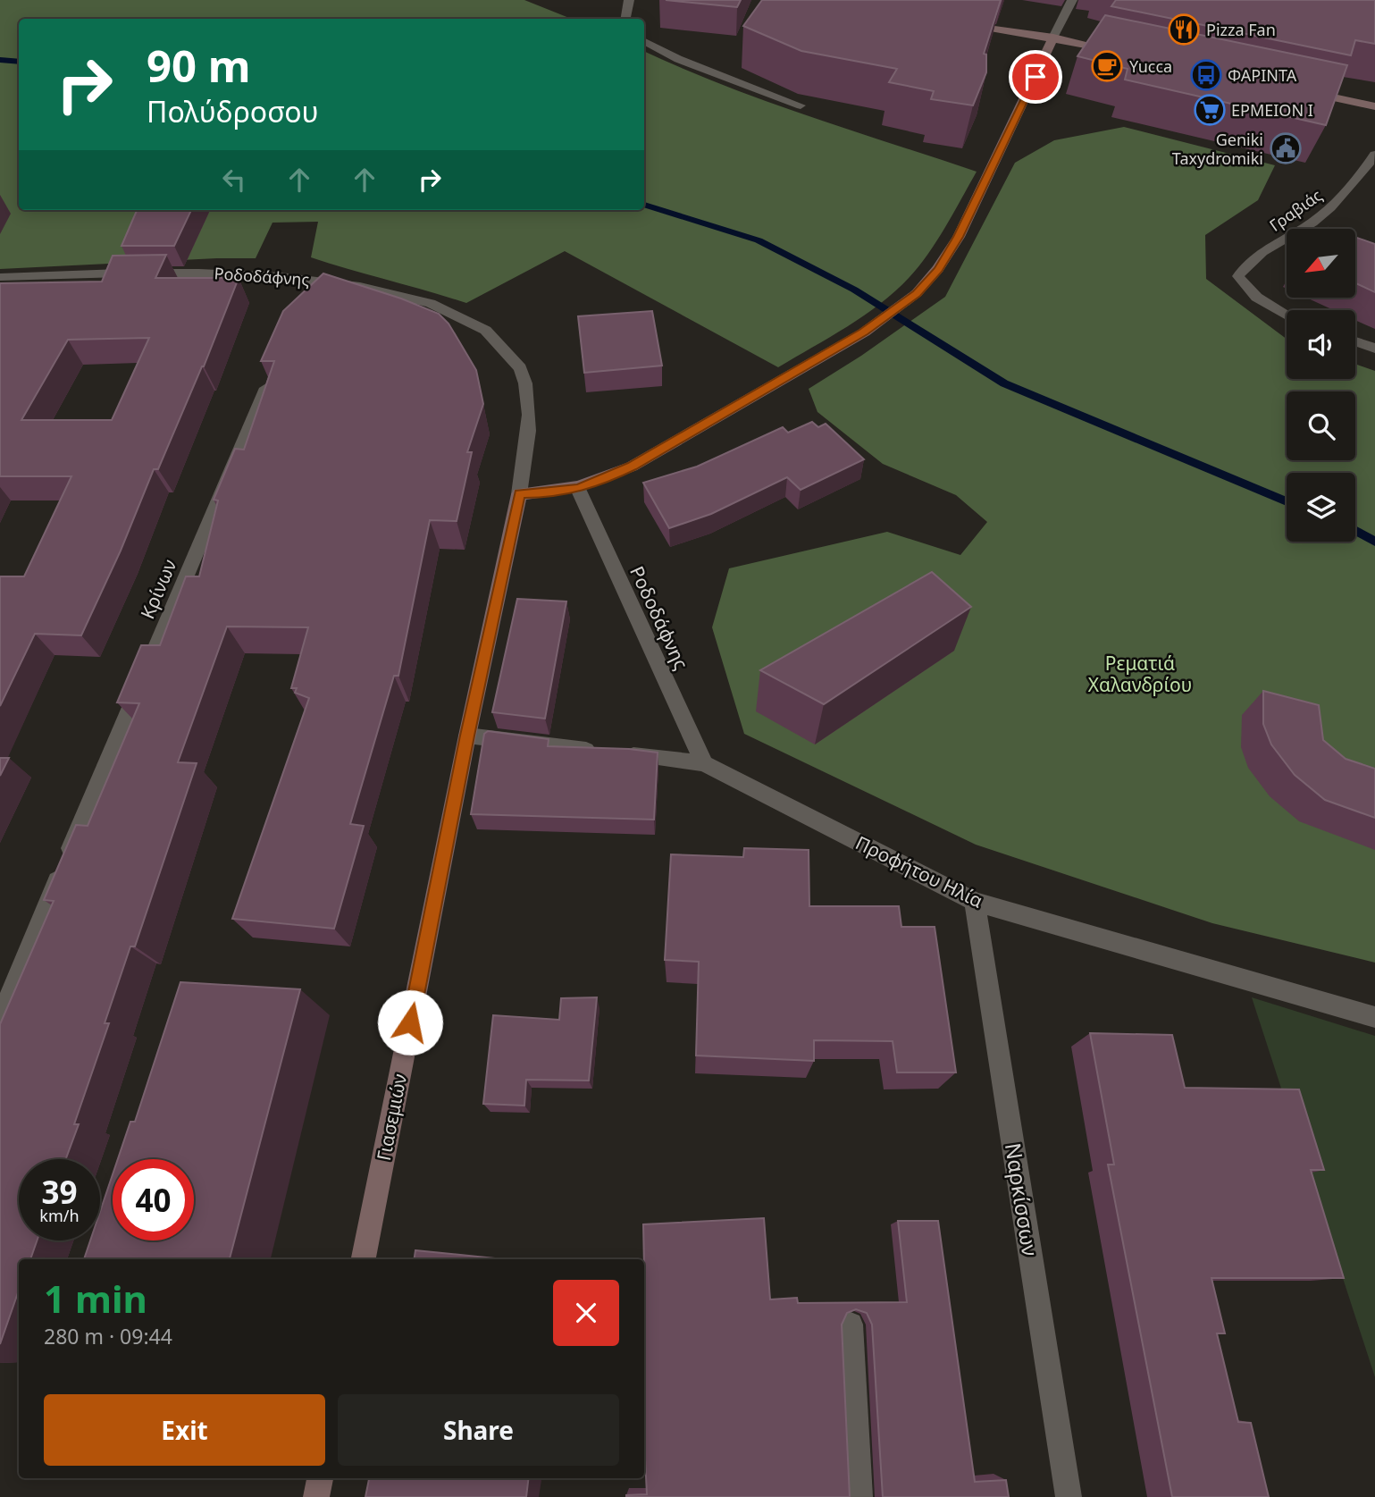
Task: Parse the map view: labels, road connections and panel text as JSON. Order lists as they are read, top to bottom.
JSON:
{
  "streets": {
    "street": [
      "Γραβιάς",
      "Ροδοδάφνης",
      "Κρίνων",
      "Προφήτου Ηλία",
      "Γιασεμιών",
      "Ναρκίσσων"
    ]
  },
  "crossings": [
    ["Ροδοδάφνης", "Προφήτου Ηλία"],
    ["Ροδοδάφνης", "Γιασεμιών"],
    ["Προφήτου Ηλία", "Γιασεμιών"],
    ["Προφήτου Ηλία", "Ναρκίσσων"]
  ],
  "parks": ["Ρεματιά Χαλανδρίου"],
  "places": {
    "restaurant": ["Pizza Fan"],
    "cafe": ["Yucca"],
    "bus stop": ["ΦΑΡΙΝΤΑ"],
    "supermarket": ["ΕΡΜΕΙΟΝ Ι"],
    "public building": ["Geniki Taxydromiki"]
  },
  "north": "bottom left",
  "page": {
    "turn": ["90 m", "Πολύδροσου"],
    "speed": "39 km/h",
    "limit": "40",
    "heading": ["1 min", "280 m · 09:44"],
    "buttons": ["Exit", "Share"]
  }
}
